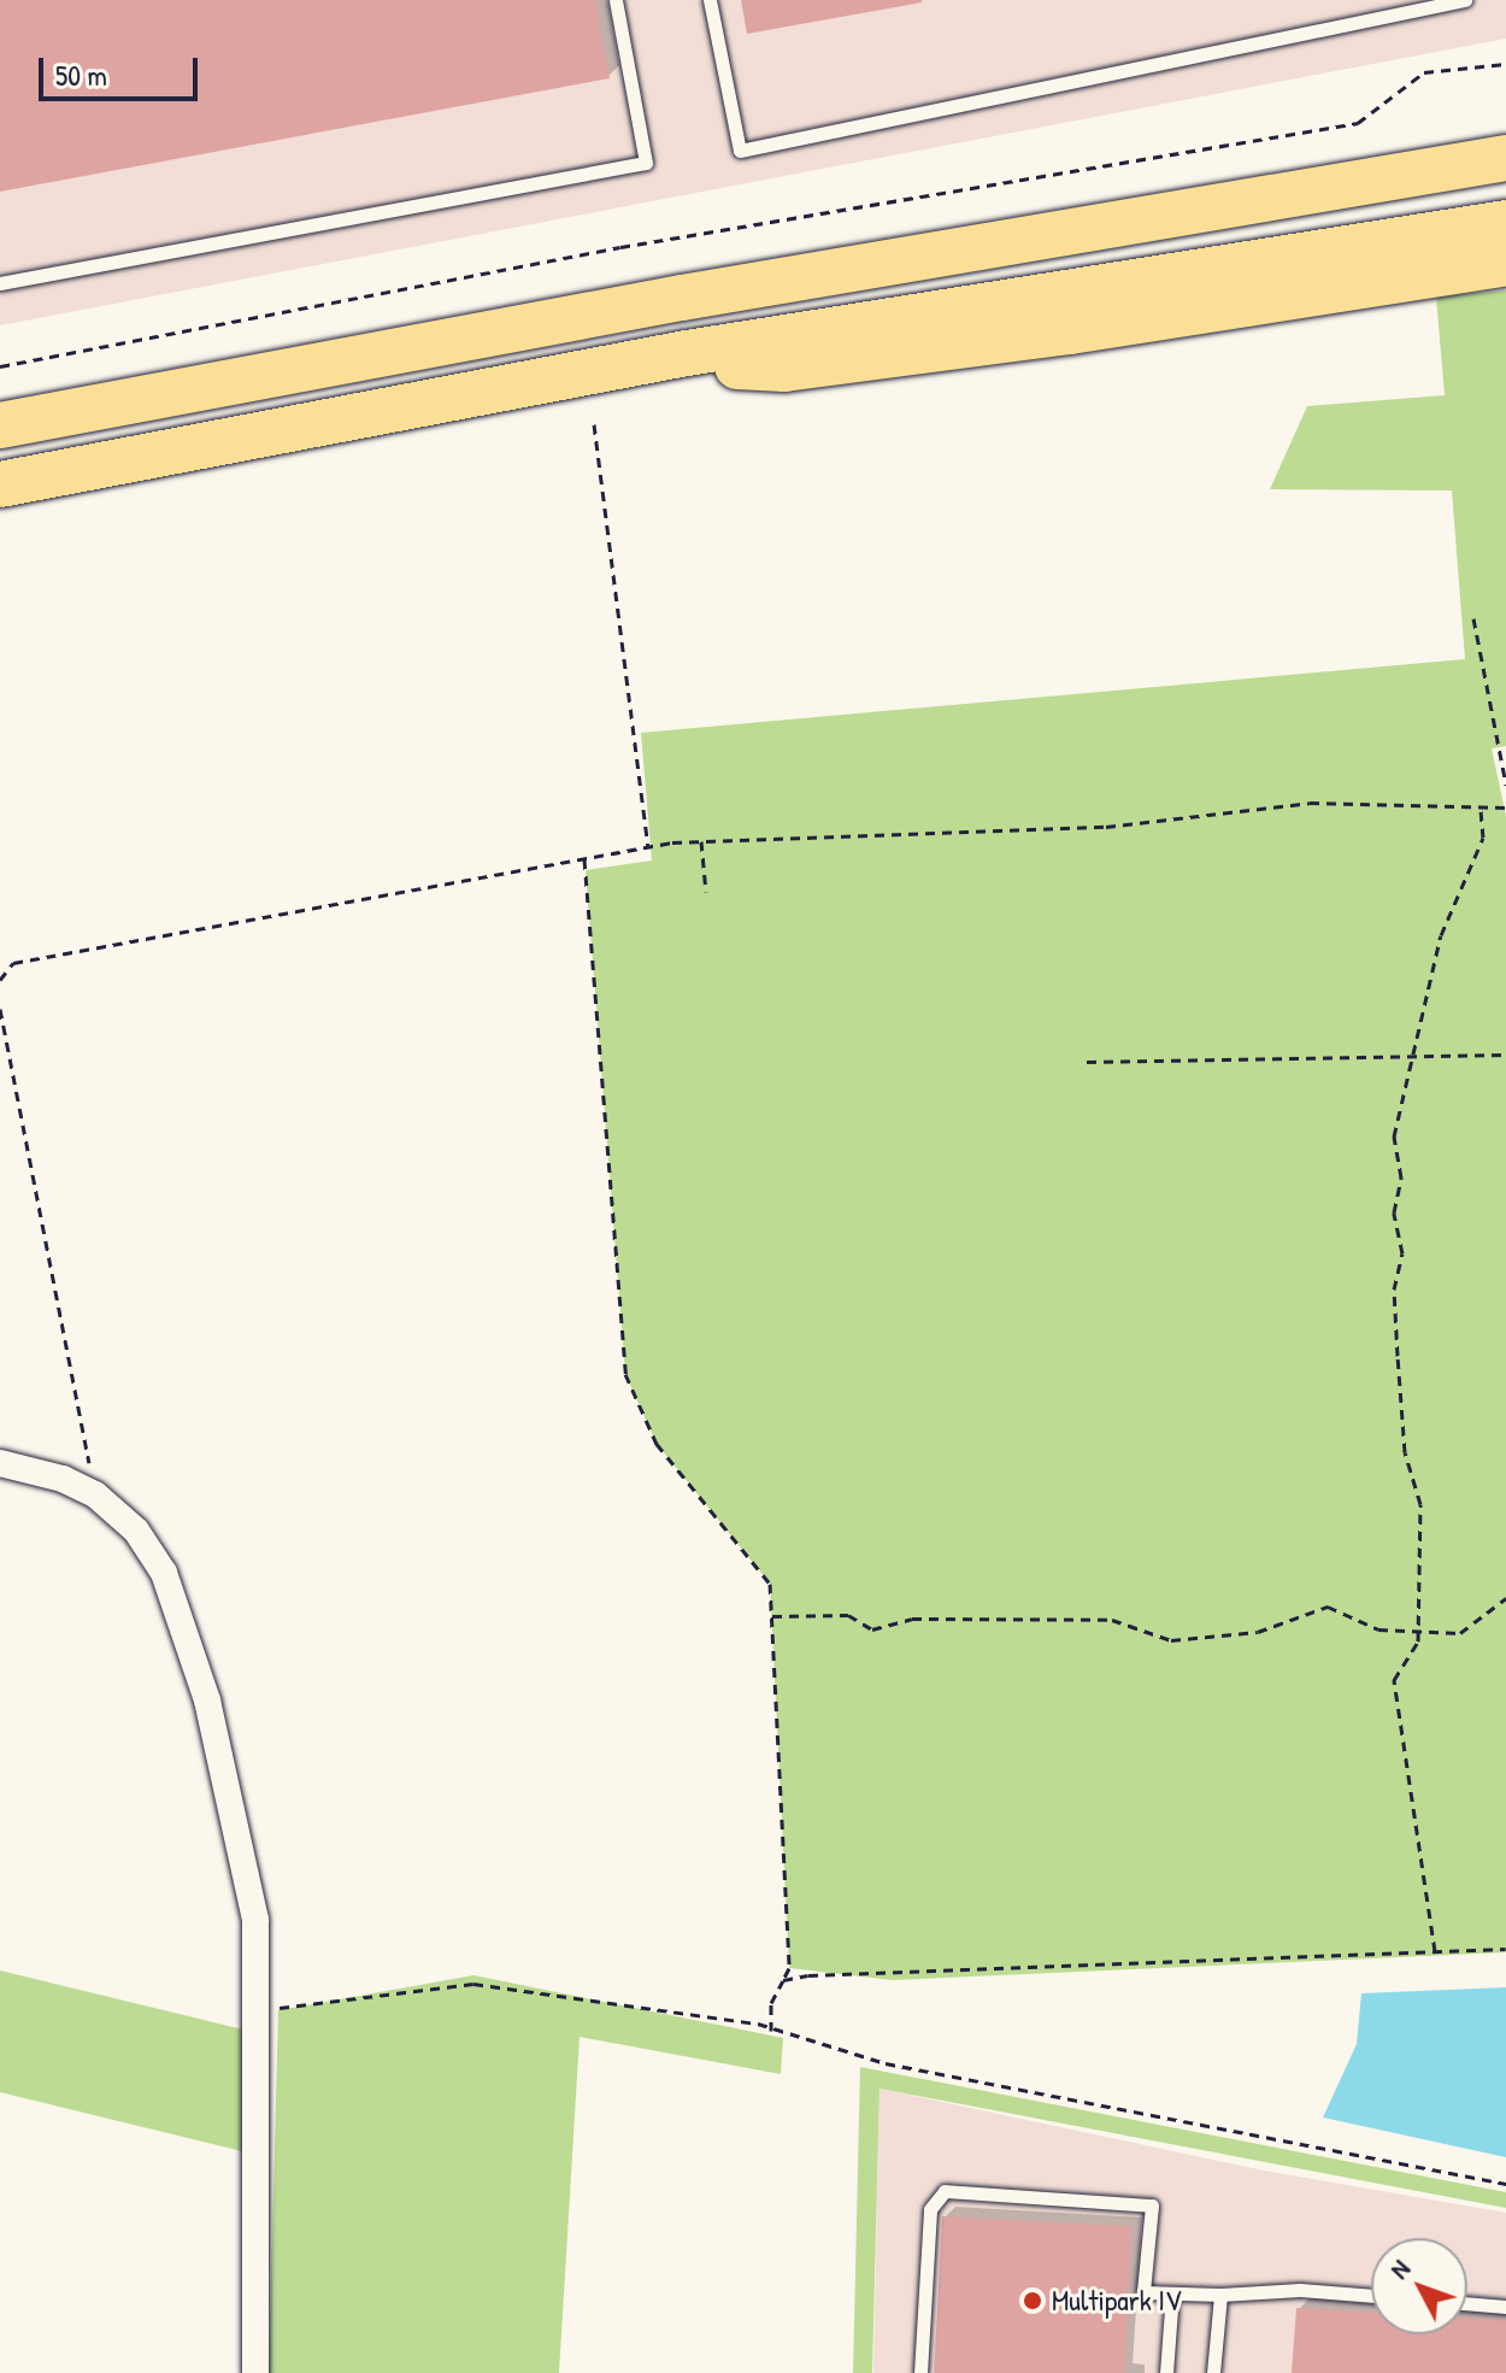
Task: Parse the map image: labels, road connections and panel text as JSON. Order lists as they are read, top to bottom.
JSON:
{
  "places": ["Multipark IV"],
  "scale_bar": "50 m",
  "north": "top left"
}
